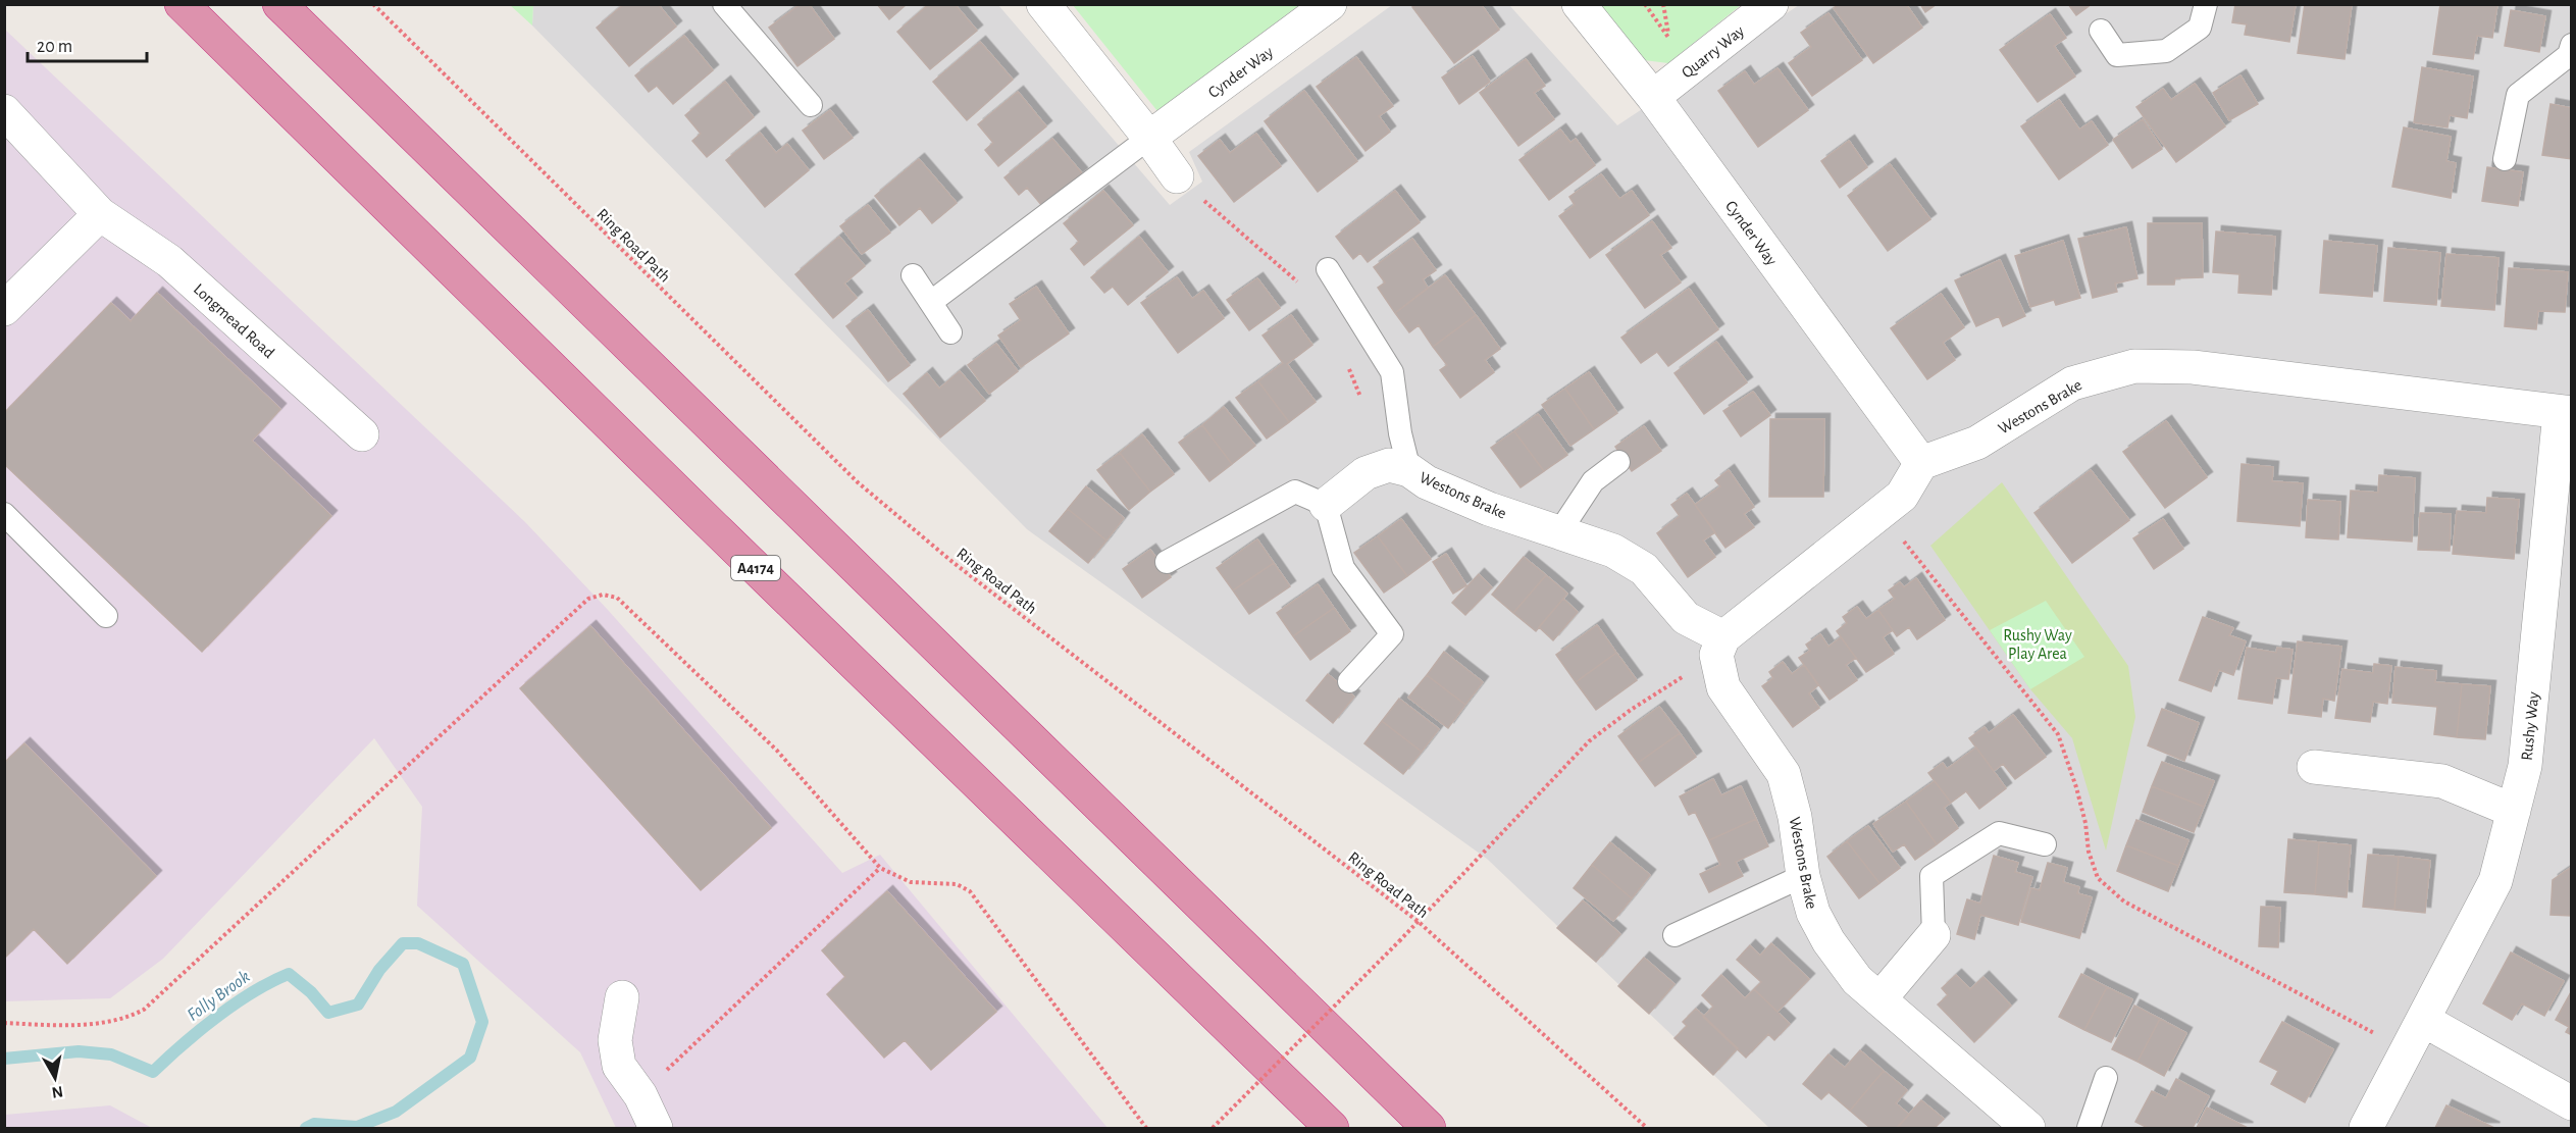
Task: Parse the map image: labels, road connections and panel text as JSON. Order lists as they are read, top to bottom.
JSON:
{
  "streets": {
    "highway": ["A4174"],
    "street": [
      "Quarry Way",
      "Cynder Way",
      "Longmead Road",
      "Westons Brake",
      "Rushy Way"
    ],
    "path": ["Ring Road Path"]
  },
  "crossings": [
    ["Quarry Way", "Cynder Way"],
    ["Cynder Way", "Westons Brake"],
    ["Westons Brake", "Rushy Way"]
  ],
  "water": ["Folly Brook"],
  "parks": ["Rushy Way Play Area"],
  "scale_bar": "20 m",
  "north": "bottom"
}
